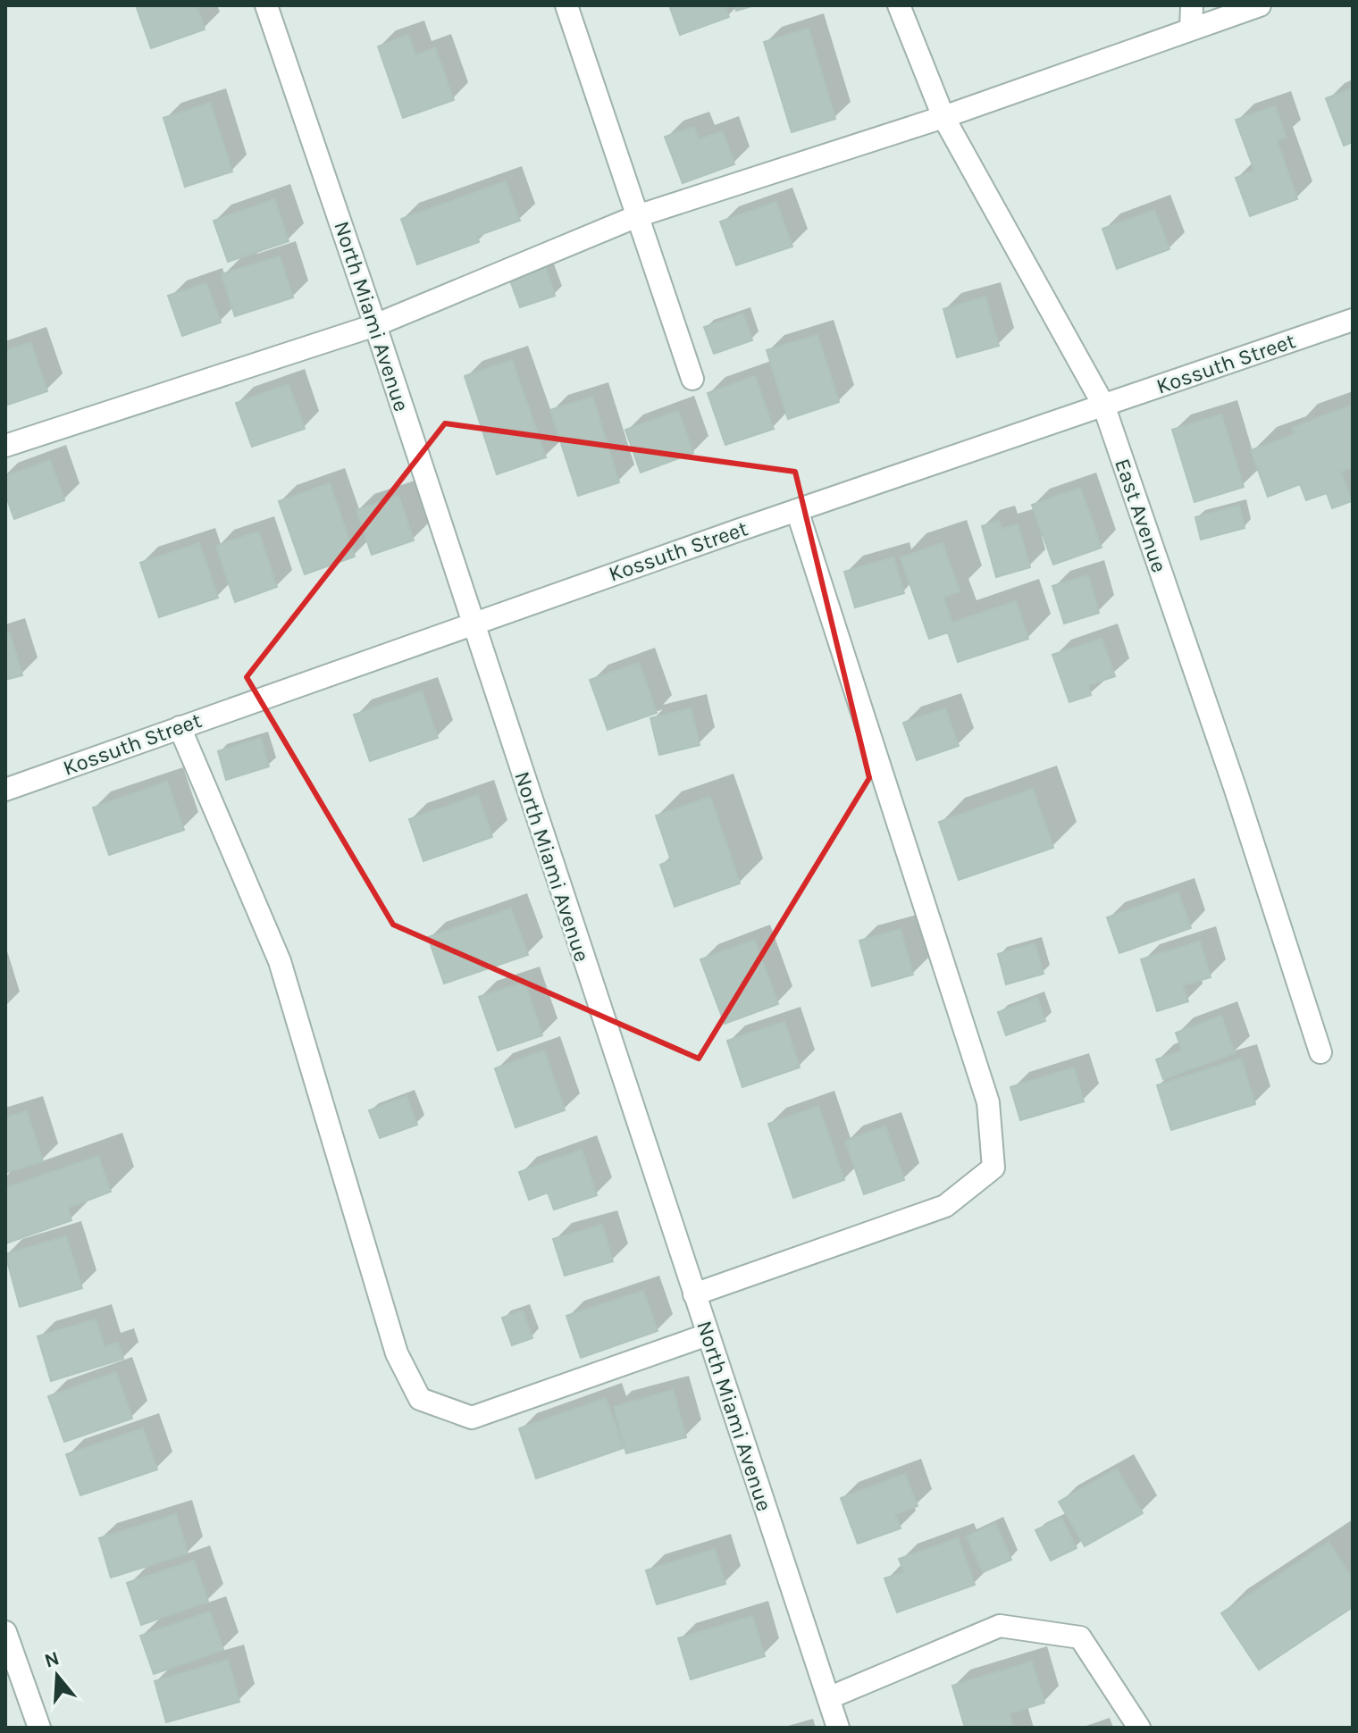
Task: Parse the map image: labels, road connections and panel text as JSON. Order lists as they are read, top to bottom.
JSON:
{
  "streets": {
    "street": ["North Miami Avenue", "Kossuth Street", "East Avenue"]
  },
  "crossings": [
    ["North Miami Avenue", "Kossuth Street"],
    ["Kossuth Street", "East Avenue"]
  ],
  "north": "top"
}
